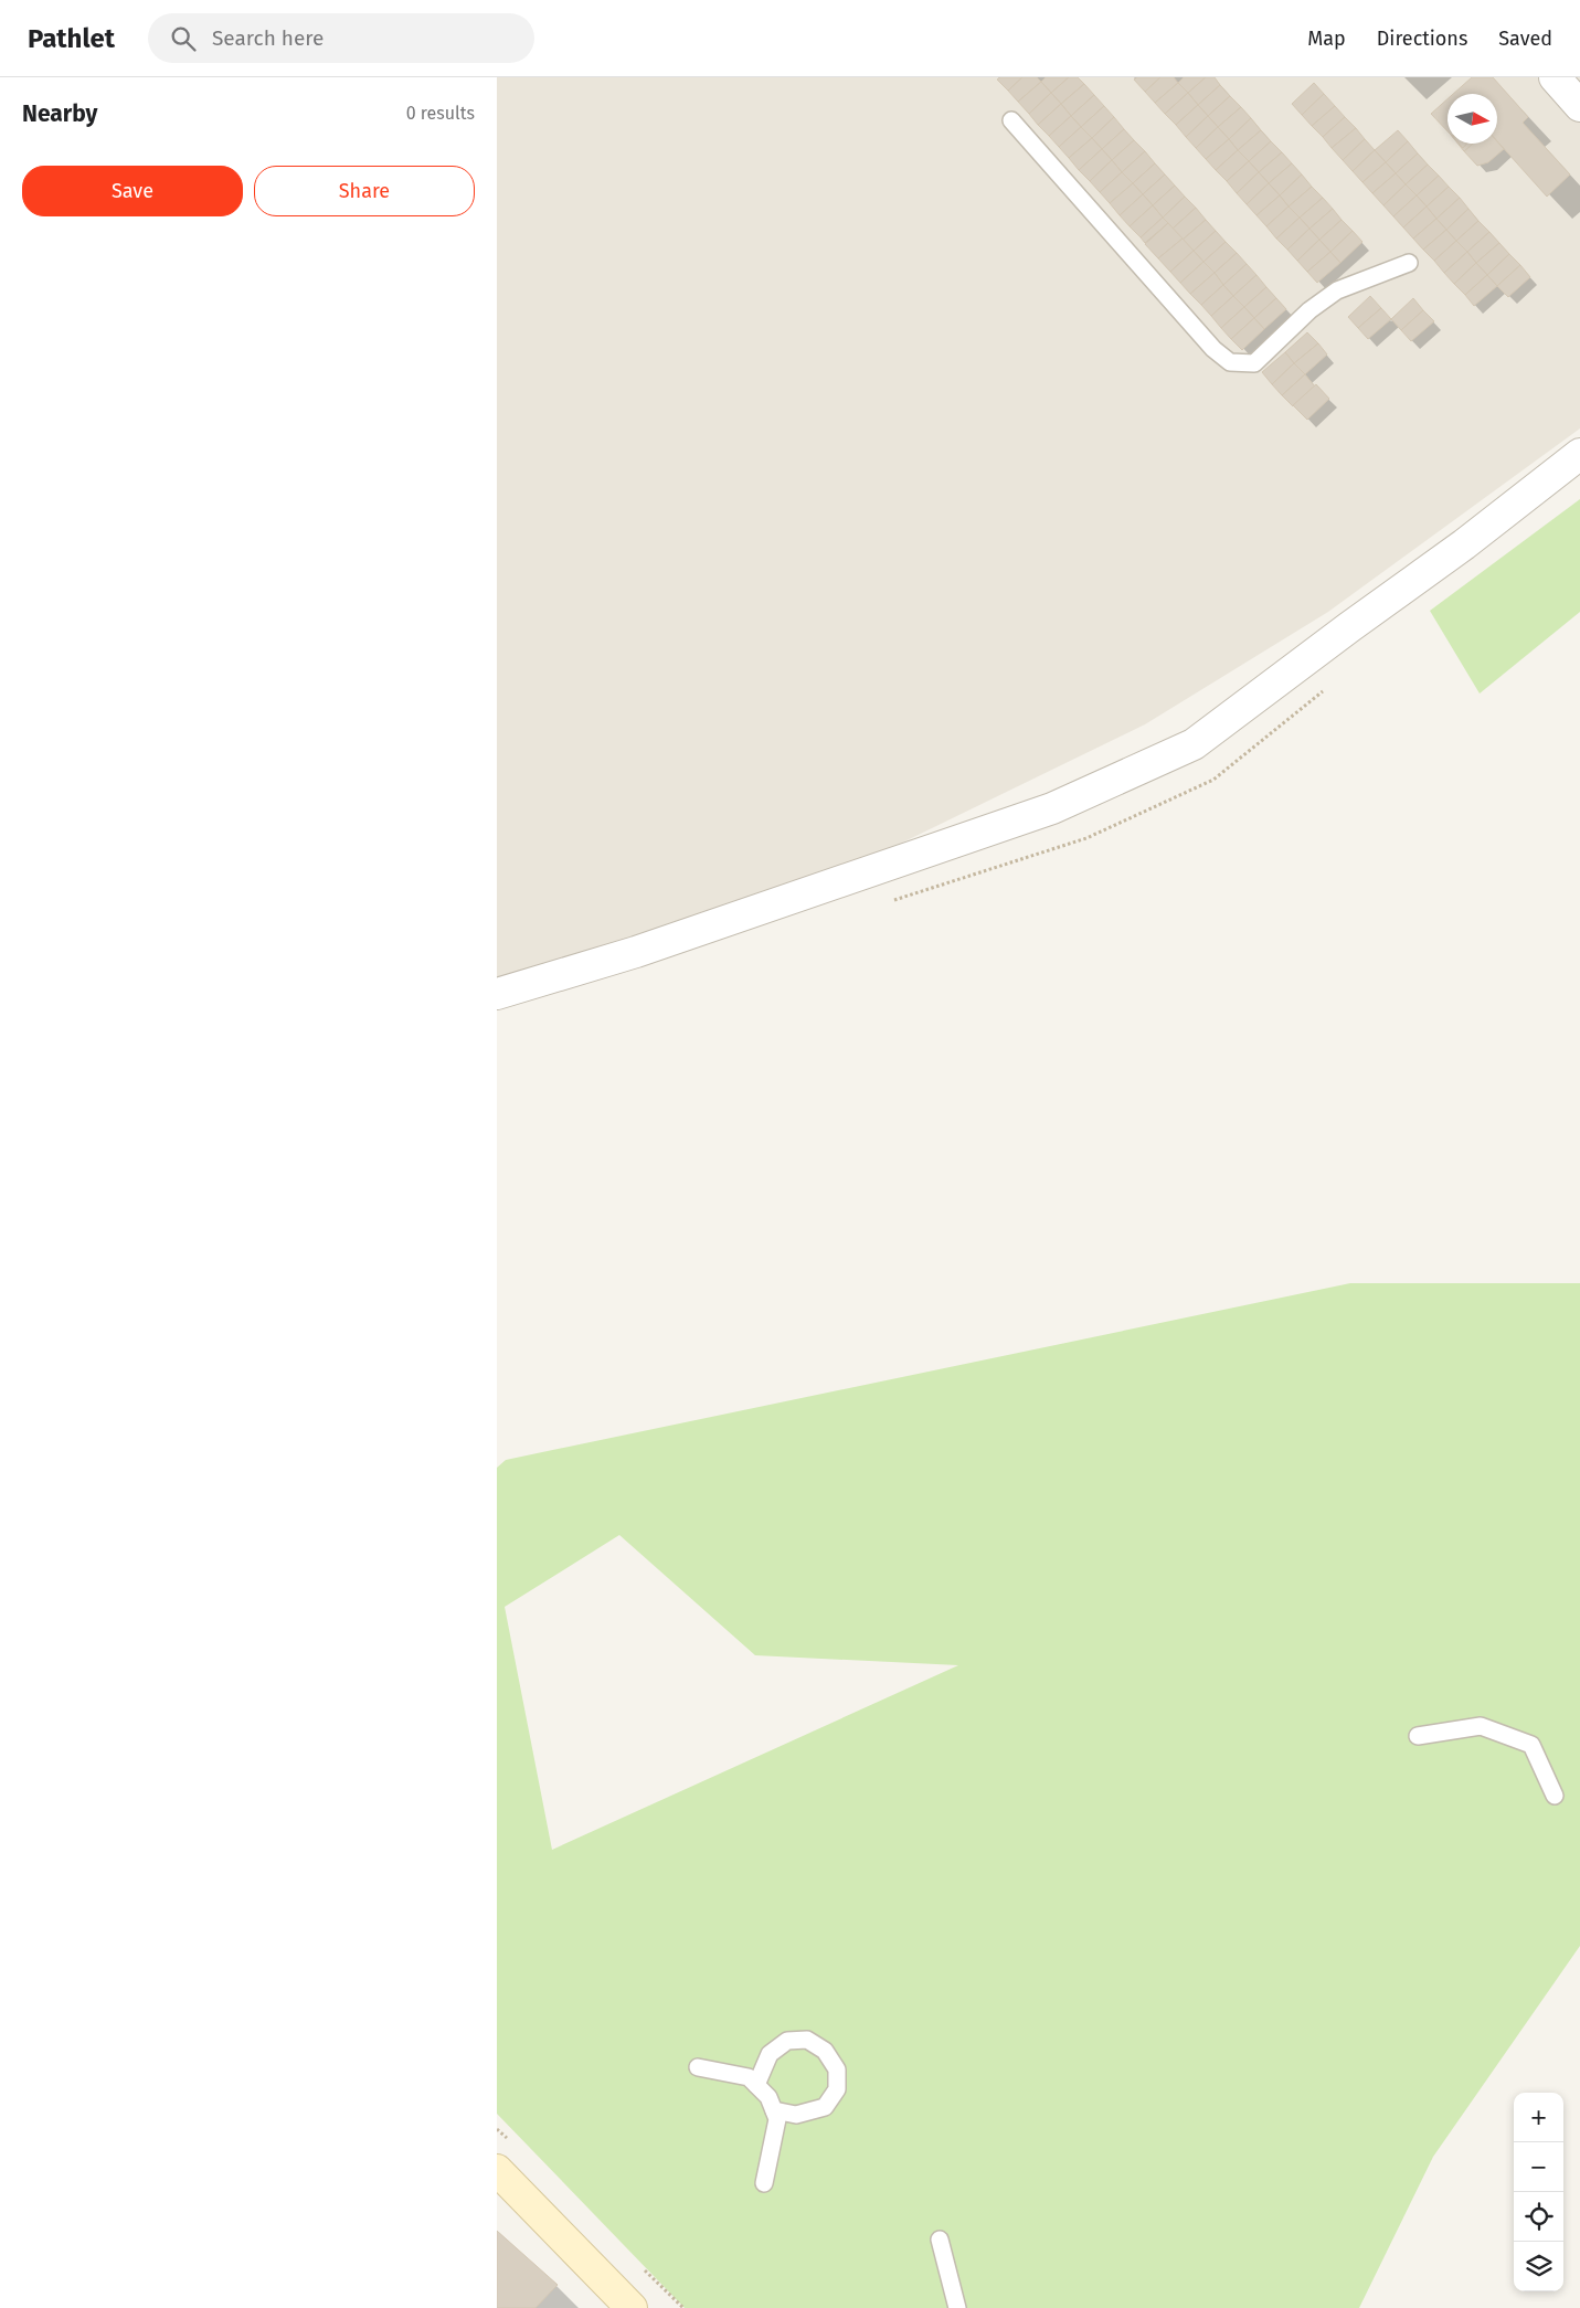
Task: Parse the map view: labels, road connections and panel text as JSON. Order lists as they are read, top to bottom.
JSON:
{
  "north": "right",
  "page": {
    "header": "Pathlet",
    "search": "Search here",
    "nav": ["Map", "Directions", "Saved"],
    "heading": ["Nearby", "0 results"],
    "buttons": ["Save", "Share"],
    "map_buttons": ["+", "−"]
  }
}
